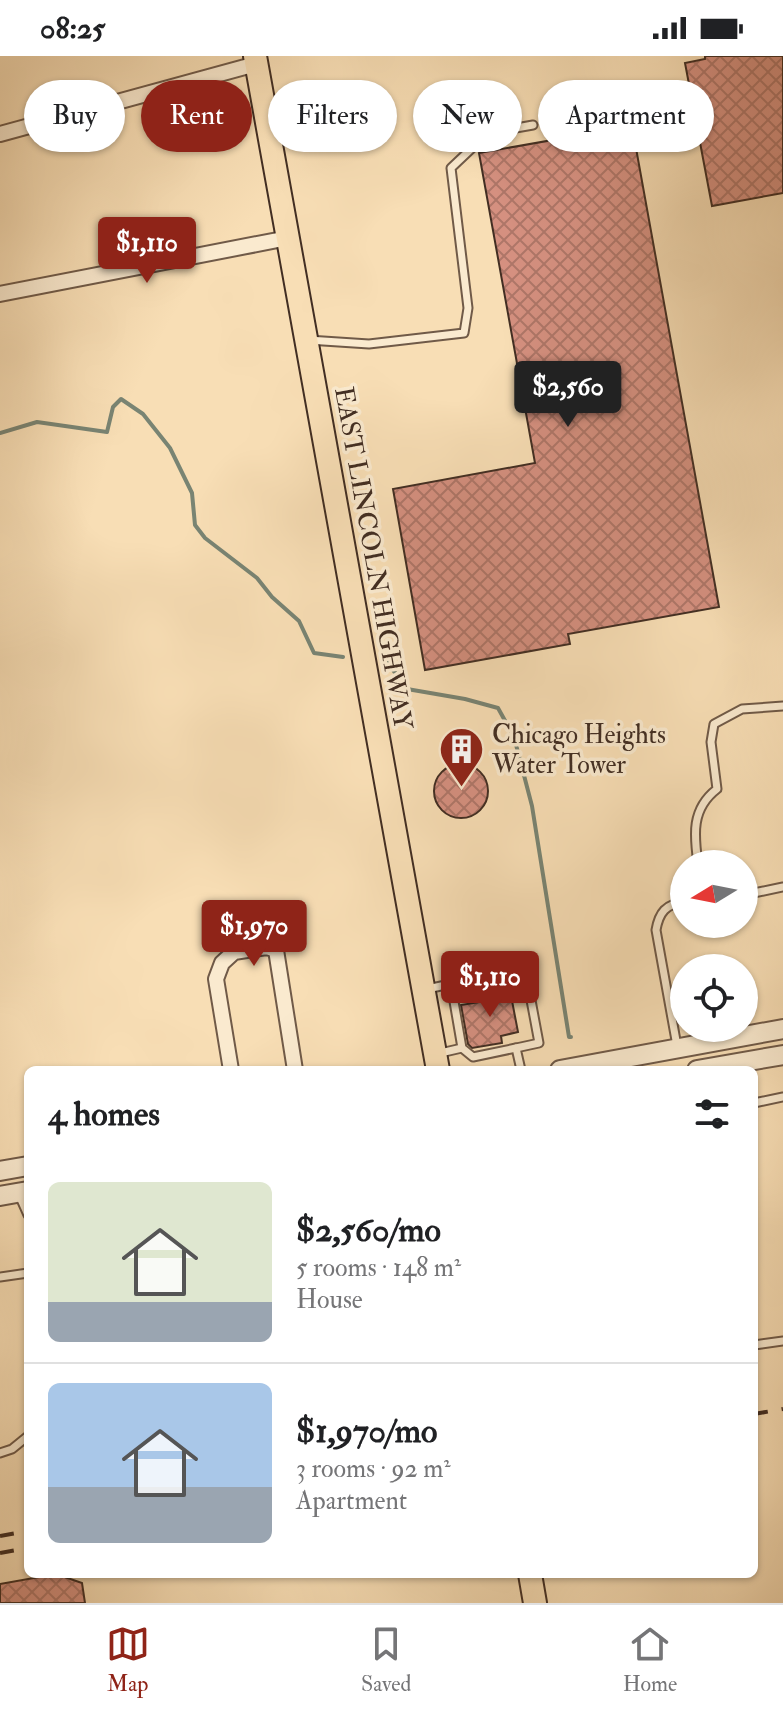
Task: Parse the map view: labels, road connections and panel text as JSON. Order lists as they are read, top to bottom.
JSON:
{
  "streets": {
    "main road": ["EAST LINCOLN HIGHWAY"]
  },
  "places": {
    "building": ["Chicago Heights Water Tower"]
  },
  "north": "left",
  "page": {
    "status": "08:25",
    "chip": [
      "Buy",
      "Rent",
      "Filters",
      "New",
      "Apartment"
    ],
    "price": [
      "$1,110",
      "$2,560",
      "$1,970",
      "$1,110"
    ],
    "heading": "4 homes",
    "list": [
      {
        "name": "$2,560/mo",
        "note": "5 rooms · 148 m² · House"
      },
      {
        "name": "$1,970/mo",
        "note": "3 rooms · 92 m² · Apartment"
      }
    ],
    "tabs": ["Map", "Saved", "Home"]
  }
}
